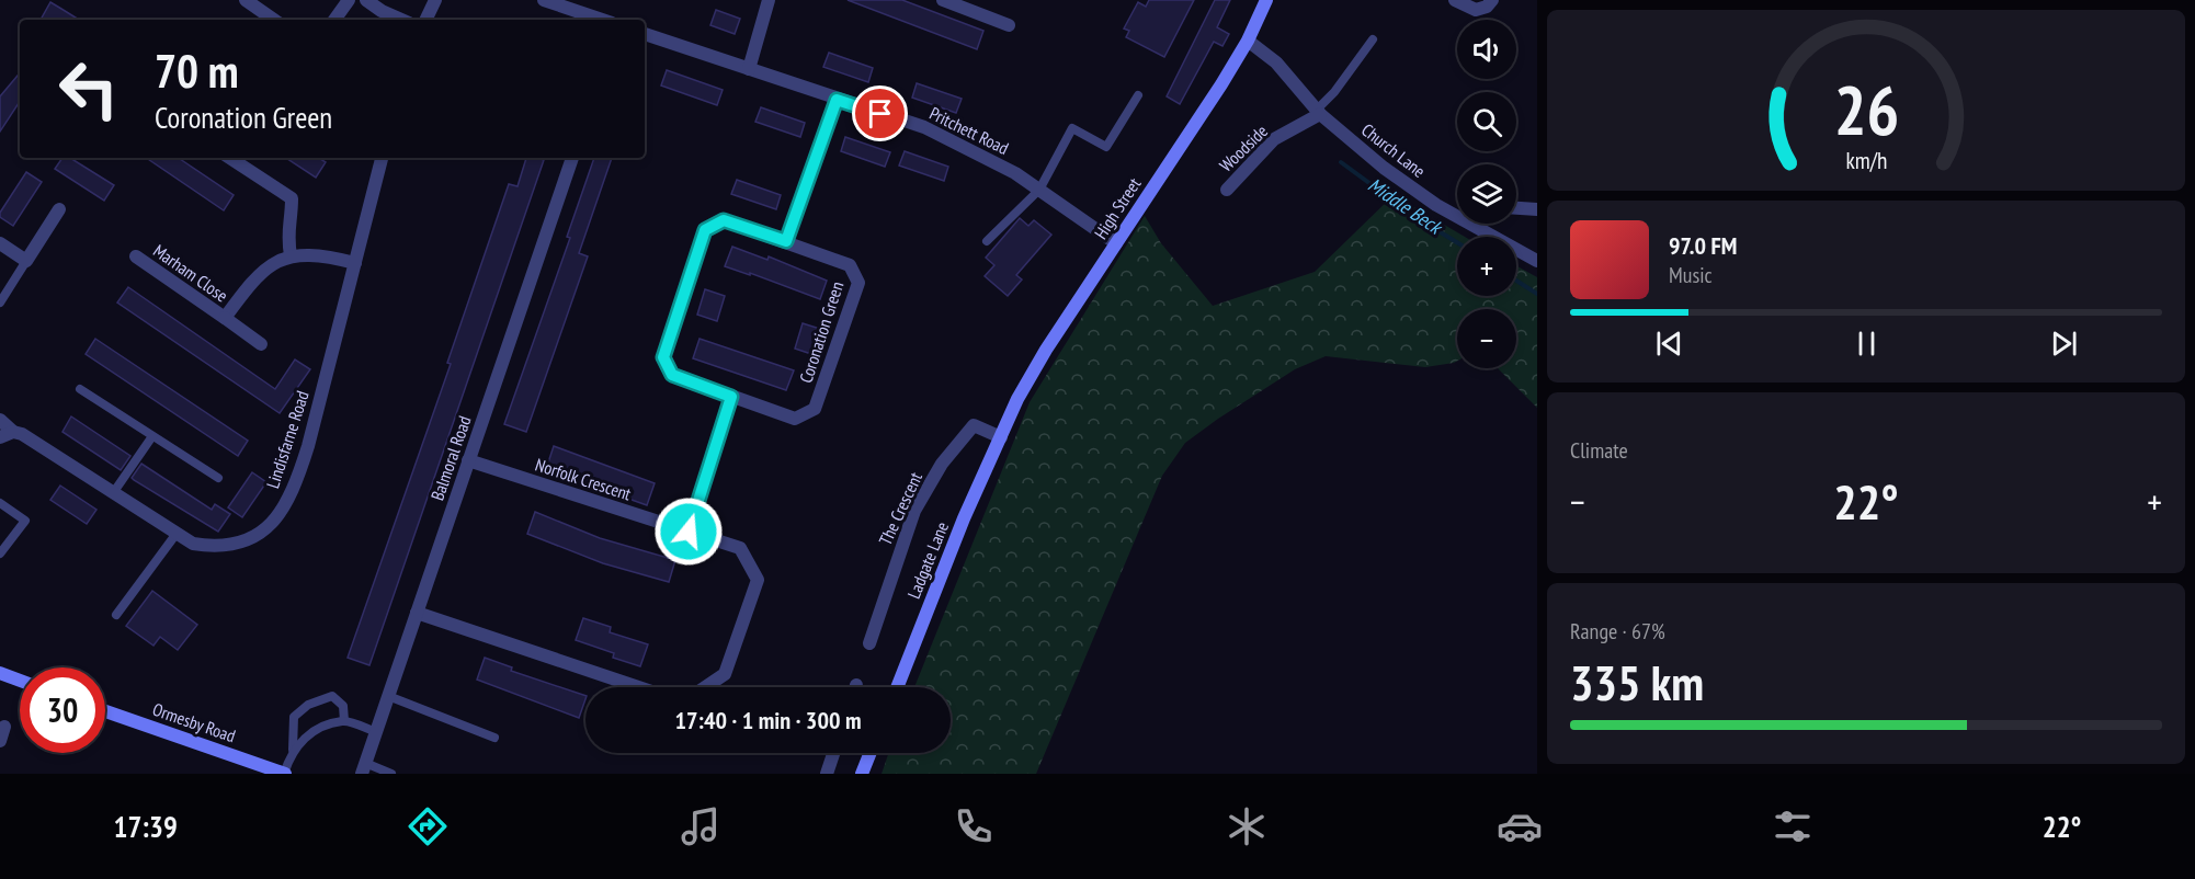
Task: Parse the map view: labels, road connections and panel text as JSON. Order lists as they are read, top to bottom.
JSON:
{
  "streets": {
    "main road": ["High Street", "Ladgate Lane", "Ormesby Road"],
    "street": [
      "Pritchett Road",
      "Woodside",
      "Church Lane",
      "Marham Close",
      "Coronation Green",
      "Lindisfarne Road",
      "Balmoral Road",
      "Norfolk Crescent",
      "The Crescent"
    ]
  },
  "crossings": [
    ["Pritchett Road", "High Street"],
    ["Woodside", "Church Lane"],
    ["Church Lane", "High Street"],
    ["High Street", "The Crescent"],
    ["High Street", "Ladgate Lane"],
    ["Balmoral Road", "Norfolk Crescent"],
    ["The Crescent", "Ladgate Lane"]
  ],
  "water": ["Middle Beck"],
  "page": {
    "map_buttons": ["+", "−"],
    "turn": ["70 m", "Coronation Green"],
    "song": ["97.0 FM", "Music"],
    "tile": [
      "Climate",
      ["Range · 67%", "335 km"]
    ],
    "heat": ["−", "22°", "+"],
    "limit": "30",
    "trip": "17:40 · 1 min · 300 m",
    "tabs": ["17:39", "22°"],
    "gauge": ["26", "km/h"]
  }
}
